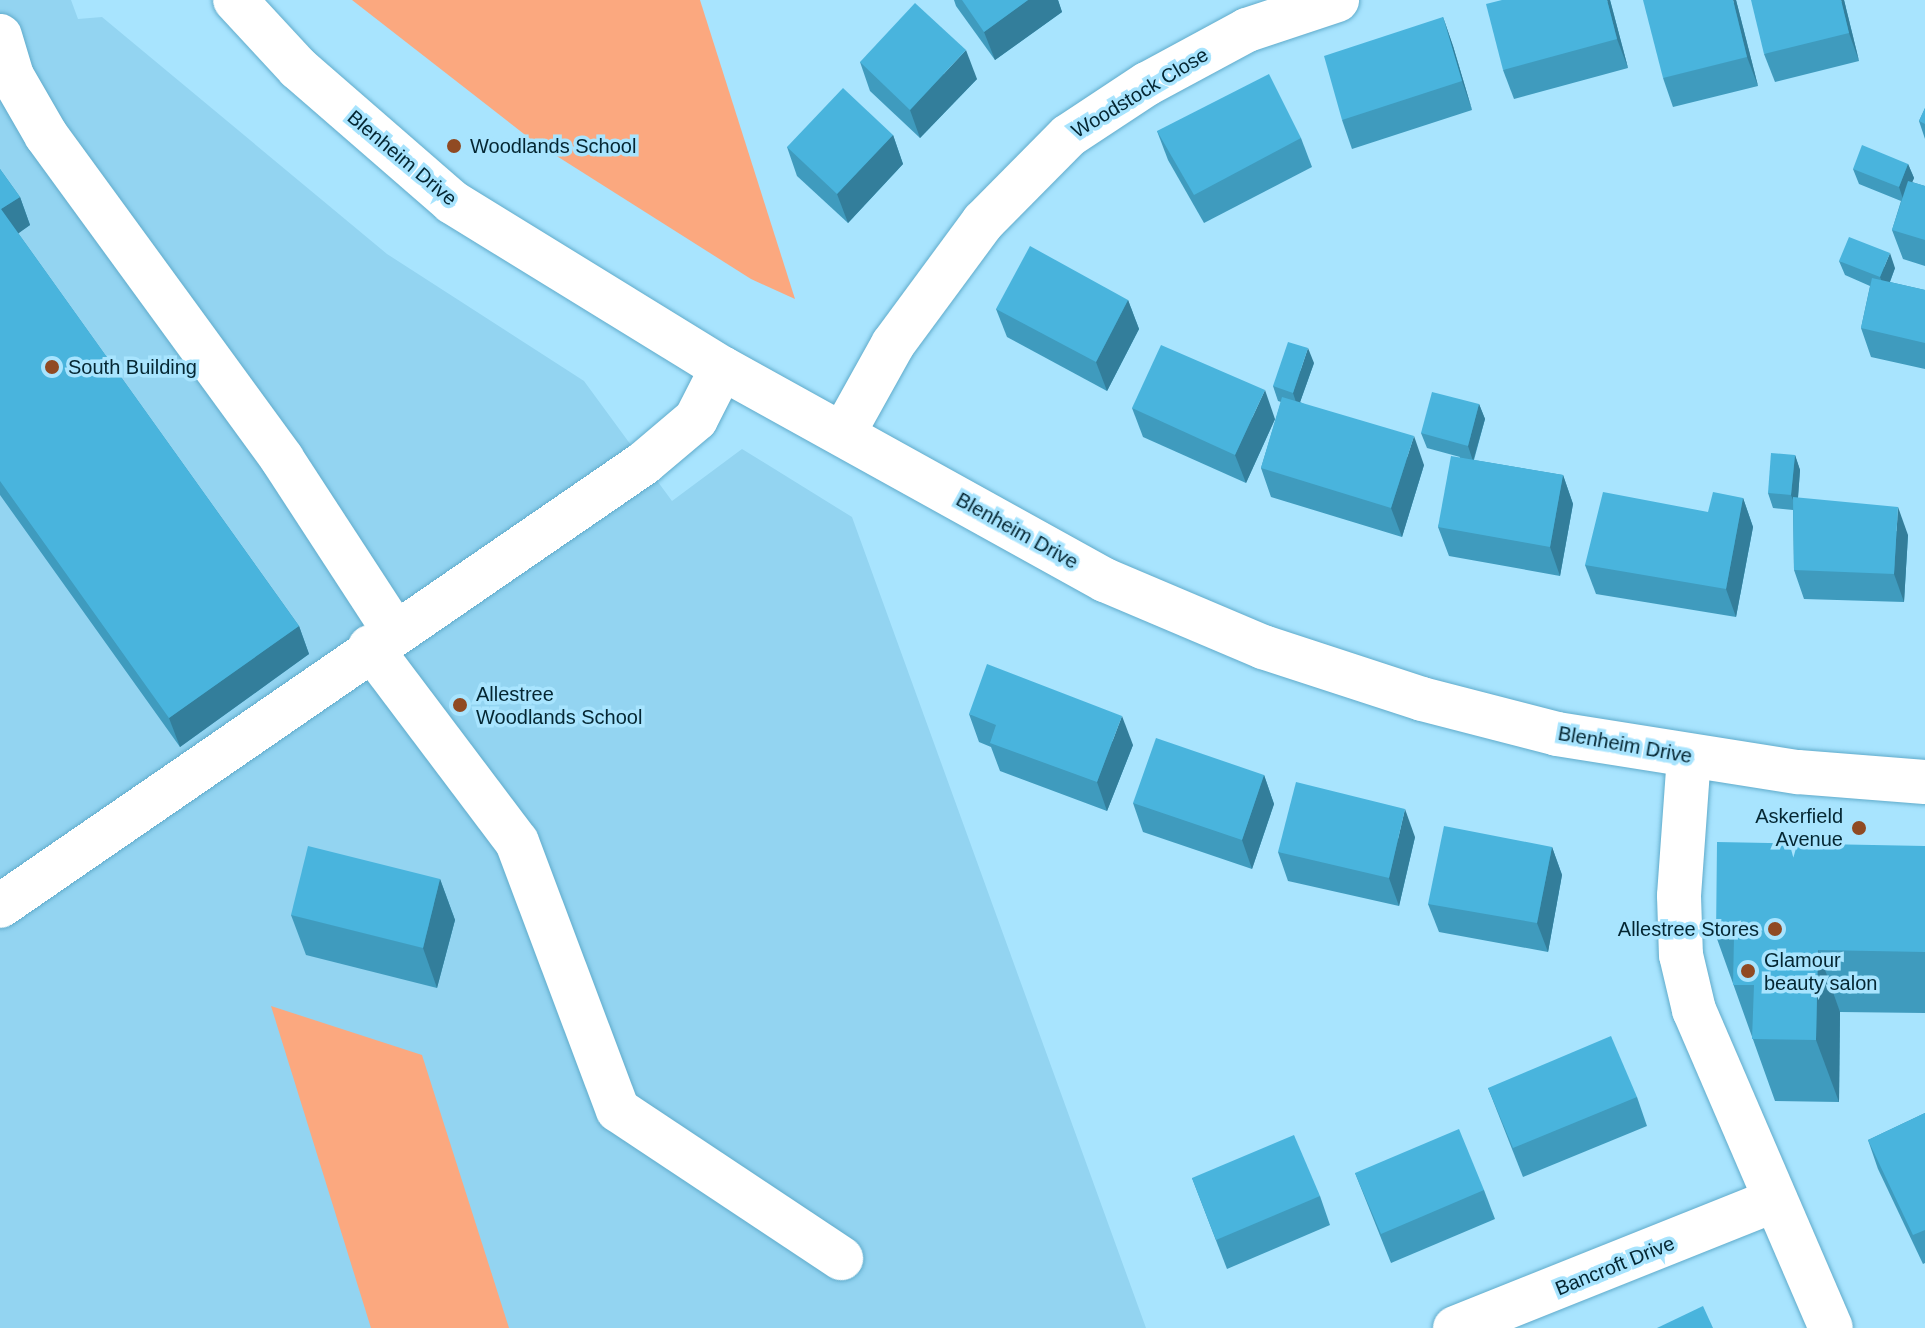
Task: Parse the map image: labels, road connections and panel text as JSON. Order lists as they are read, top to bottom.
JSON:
{
  "streets": {
    "street": ["Woodstock Close", "Blenheim Drive", "Bancroft Drive"]
  },
  "crossings": [
    ["Woodstock Close", "Blenheim Drive"]
  ],
  "places": [
    "Woodlands School",
    "South Building",
    "Allestree Woodlands School",
    "Askerfield Avenue",
    "Allestree Stores",
    "Glamour beauty salon"
  ]
}
